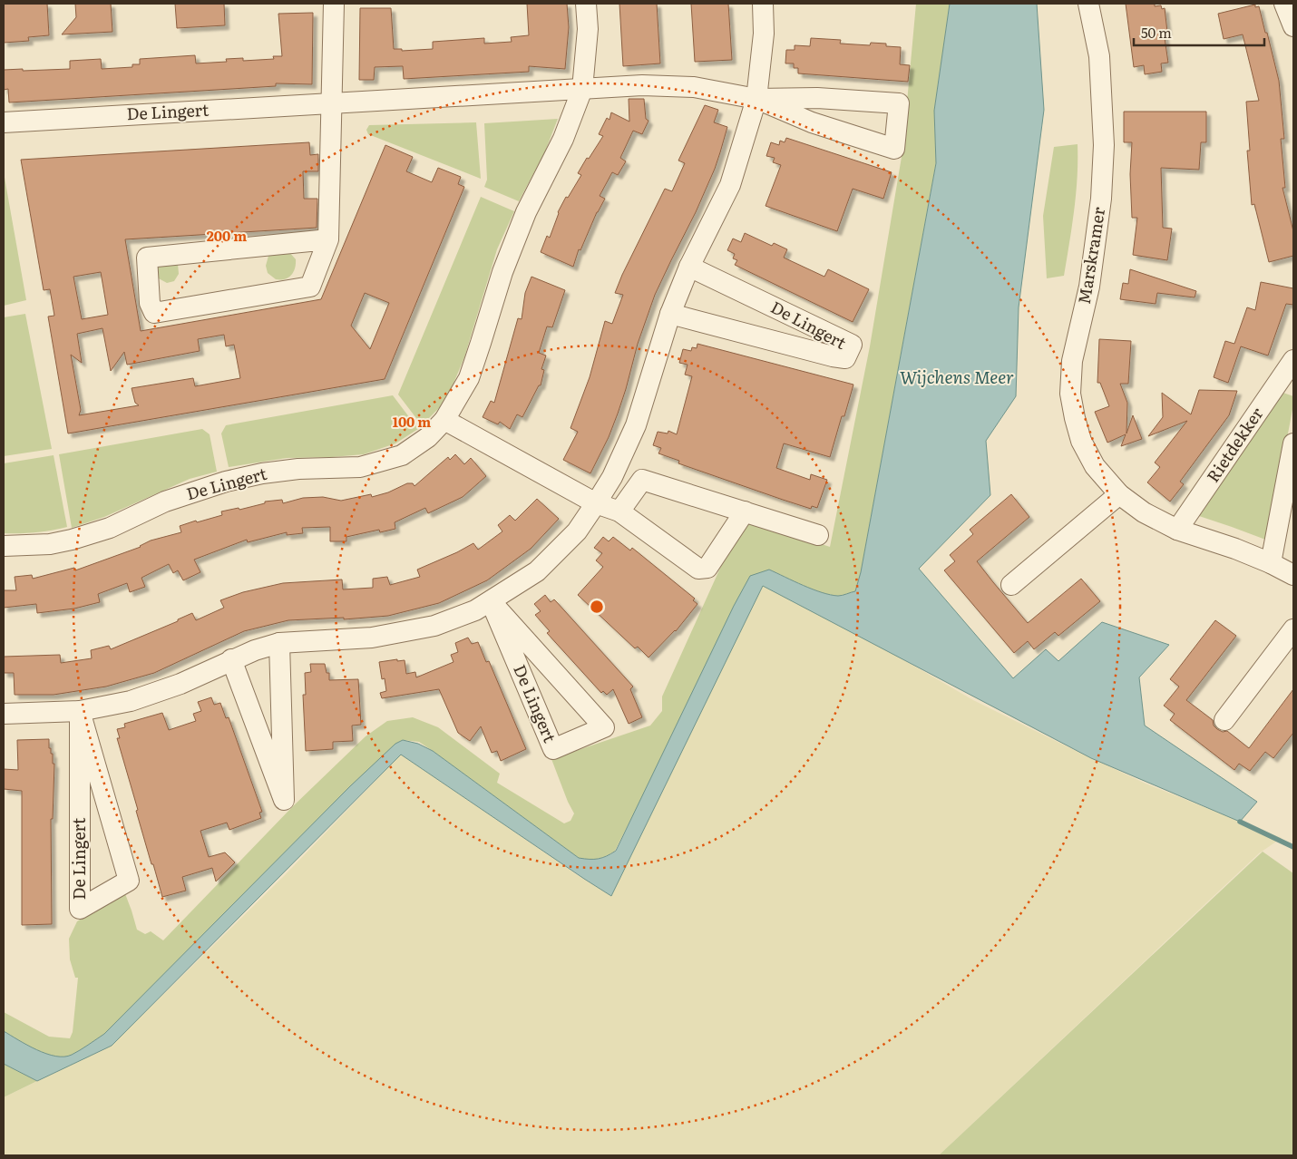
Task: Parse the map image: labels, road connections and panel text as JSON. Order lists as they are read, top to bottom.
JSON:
{
  "streets": {
    "street": ["De Lingert", "Marskramer", "Rietdekker"]
  },
  "crossings": [
    ["Marskramer", "Rietdekker"]
  ],
  "water": ["Wijchens Meer"],
  "scale_bar": "50 m",
  "rings": ["200 m", "100 m"]
}
